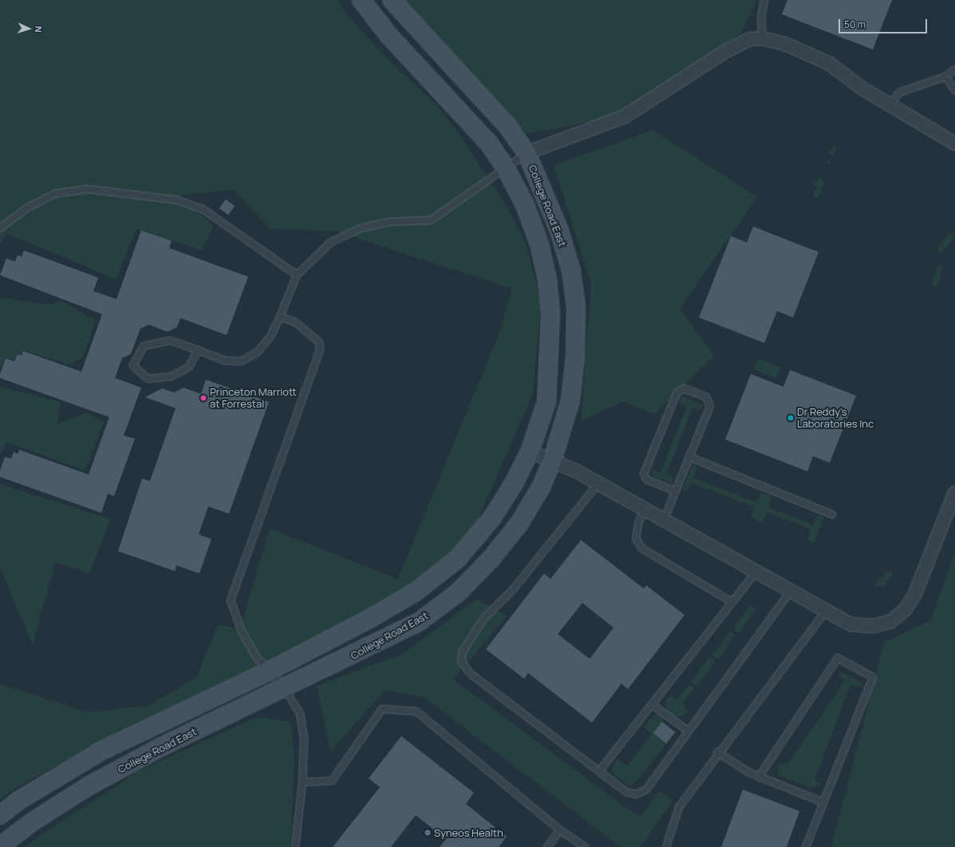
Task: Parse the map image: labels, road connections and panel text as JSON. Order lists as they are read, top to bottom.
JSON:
{
  "streets": {
    "street": ["College Road East"]
  },
  "places": ["Princeton Marriott at Forrestal", "Dr Reddy's Laboratories Inc", "Syneos Health"],
  "scale_bar": "50 m",
  "north": "right"
}
